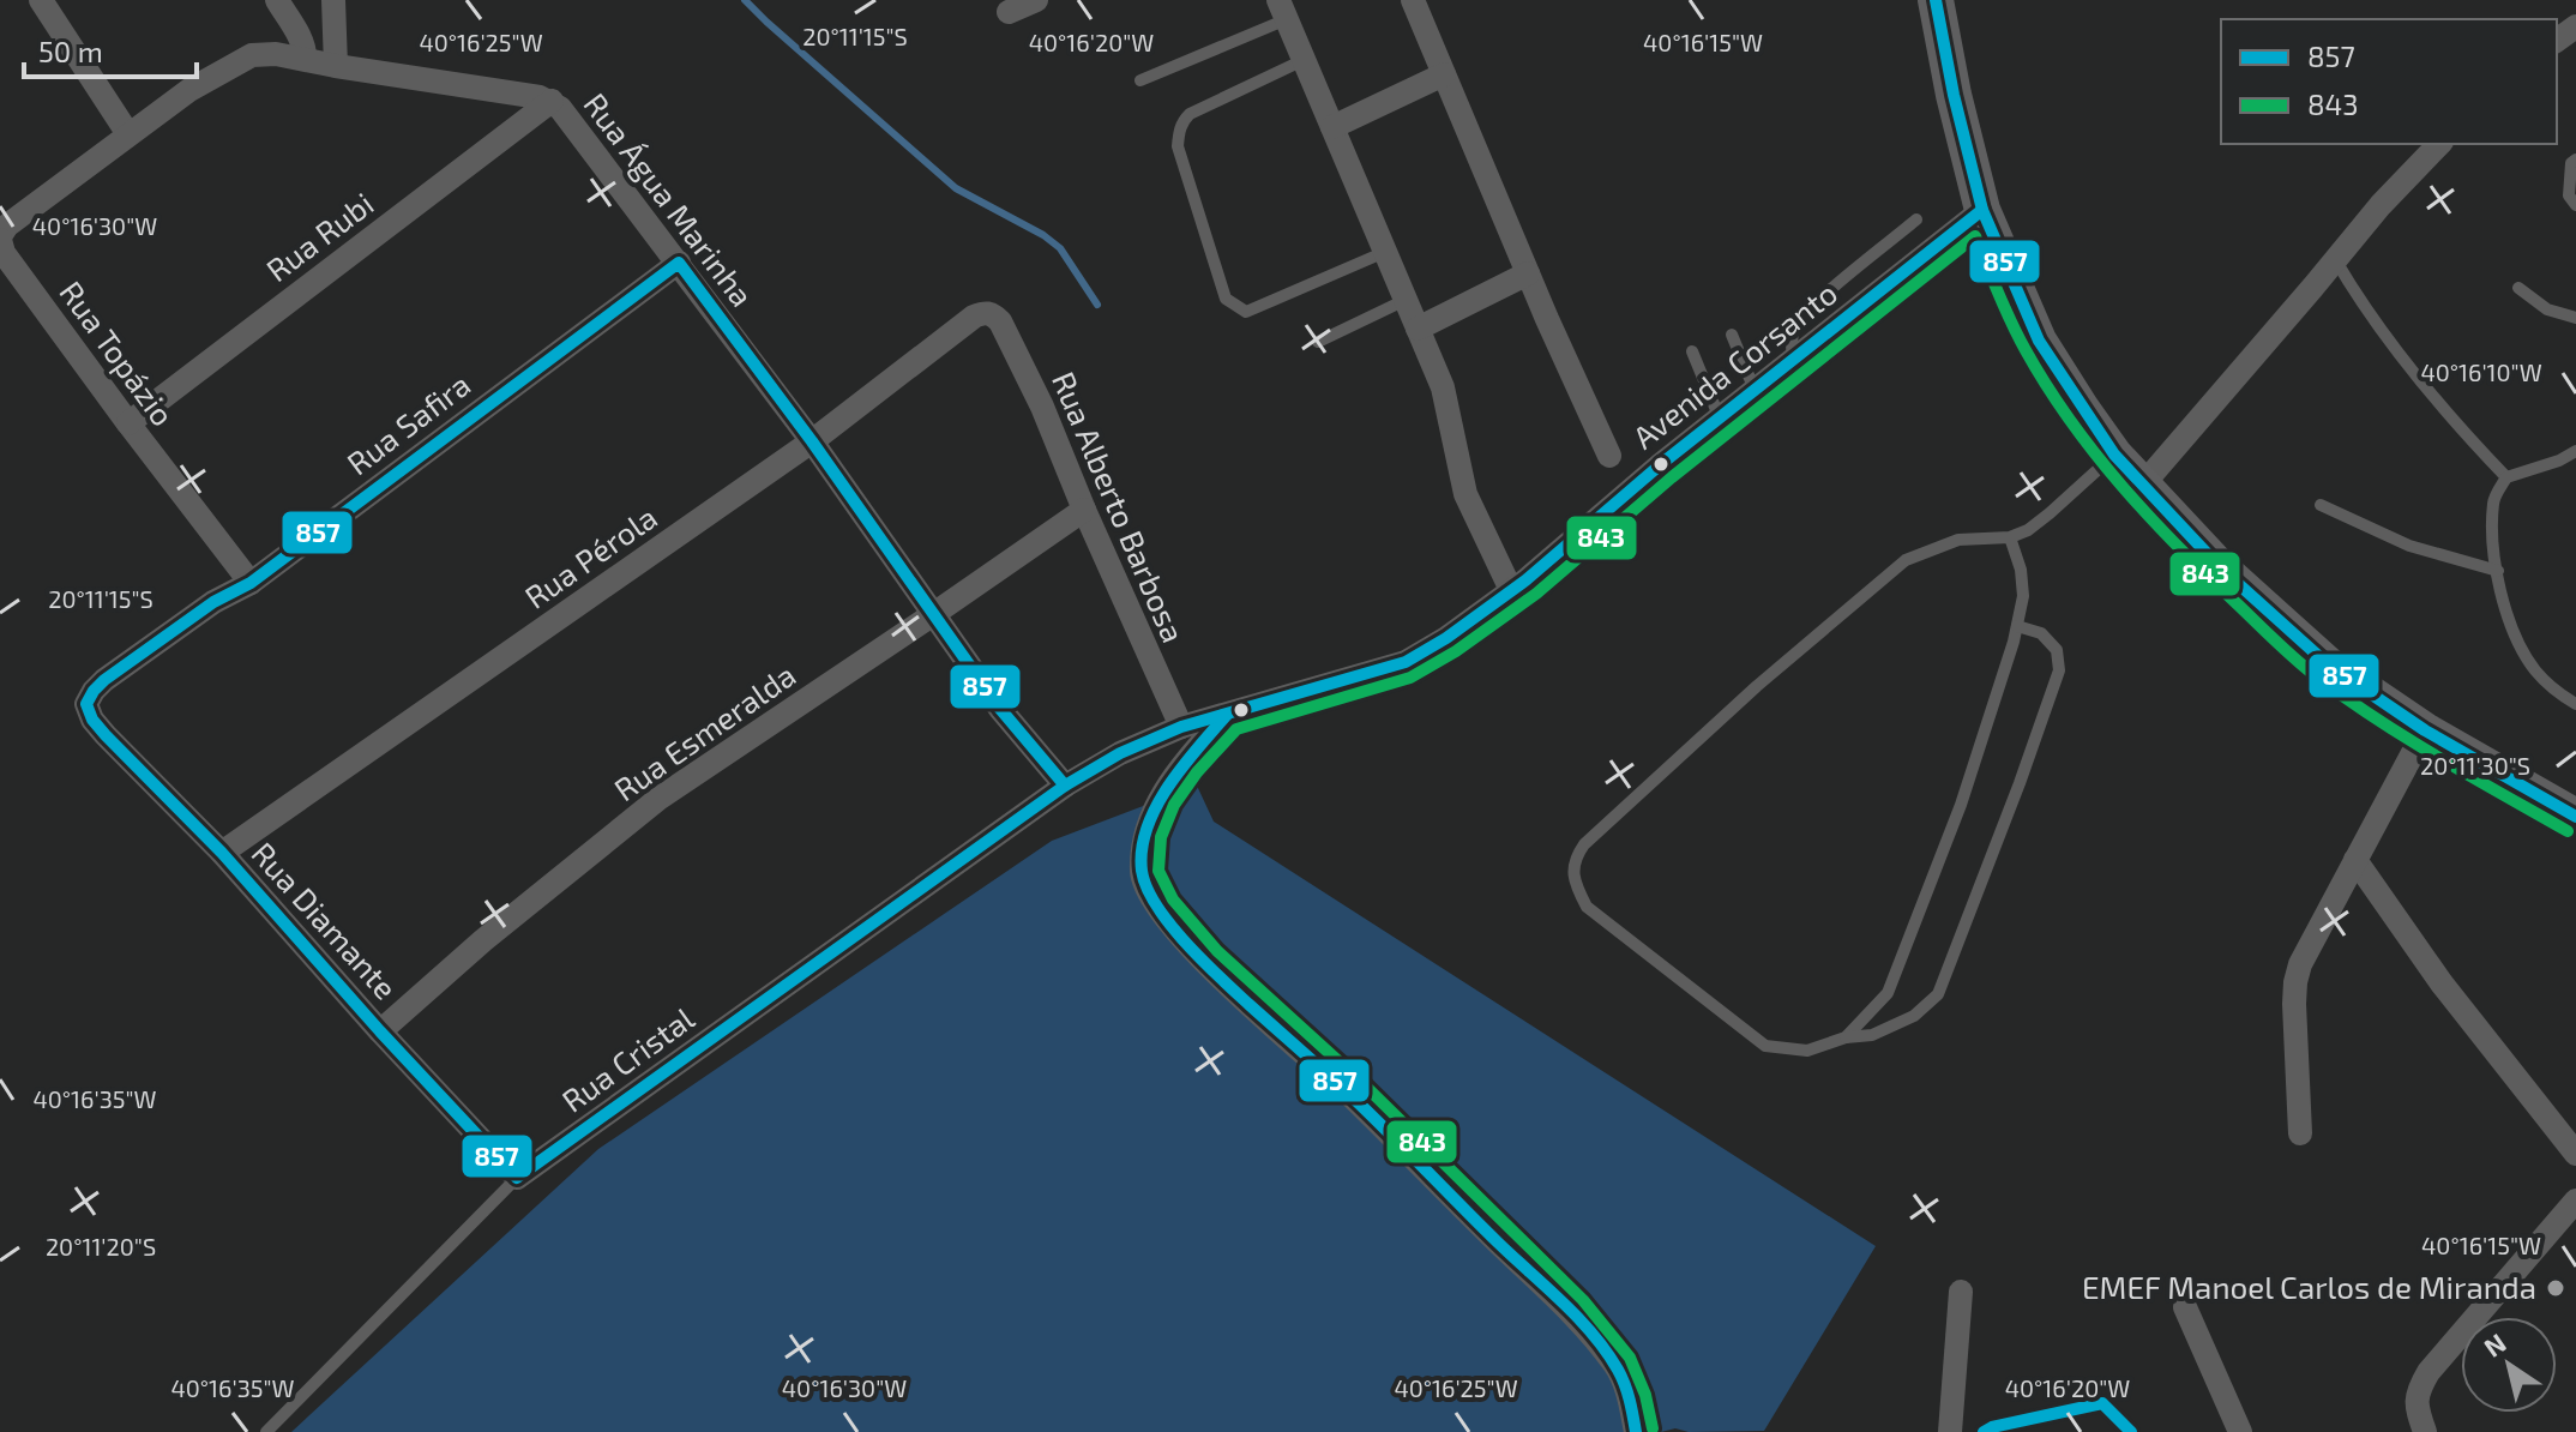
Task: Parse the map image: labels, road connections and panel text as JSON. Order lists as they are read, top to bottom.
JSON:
{
  "streets": {
    "street": [
      "Rua Água Marinha",
      "Rua Rubi",
      "Rua Topázio",
      "Avenida Corsanto",
      "Rua Safira",
      "Rua Alberto Barbosa",
      "Rua Pérola",
      "Rua Esmeralda",
      "Rua Diamante",
      "Rua Cristal"
    ]
  },
  "crossings": [
    ["Rua Água Marinha", "Rua Rubi"],
    ["Rua Água Marinha", "Rua Topázio"],
    ["Rua Água Marinha", "Avenida Corsanto"],
    ["Rua Água Marinha", "Rua Safira"],
    ["Rua Água Marinha", "Rua Pérola"],
    ["Rua Água Marinha", "Rua Esmeralda"],
    ["Rua Água Marinha", "Rua Cristal"],
    ["Rua Rubi", "Rua Topázio"],
    ["Rua Topázio", "Rua Safira"],
    ["Avenida Corsanto", "Rua Alberto Barbosa"],
    ["Avenida Corsanto", "Rua Cristal"],
    ["Rua Safira", "Rua Diamante"],
    ["Rua Alberto Barbosa", "Rua Pérola"],
    ["Rua Alberto Barbosa", "Rua Esmeralda"],
    ["Rua Pérola", "Rua Diamante"],
    ["Rua Esmeralda", "Rua Diamante"],
    ["Rua Diamante", "Rua Cristal"]
  ],
  "places": ["EMEF Manoel Carlos de Miranda"],
  "lines": ["transit line 857", "transit line 843"],
  "legend": ["857", "843"],
  "scale_bar": "50 m",
  "north": "top left",
  "coordinates": [
    "20°11'15\"S",
    "40°16'25\"W",
    "40°16'20\"W",
    "40°16'15\"W",
    "40°16'30\"W",
    "40°16'10\"W",
    "20°11'30\"S",
    "40°16'35\"W",
    "20°11'20\"S"
  ]
}
